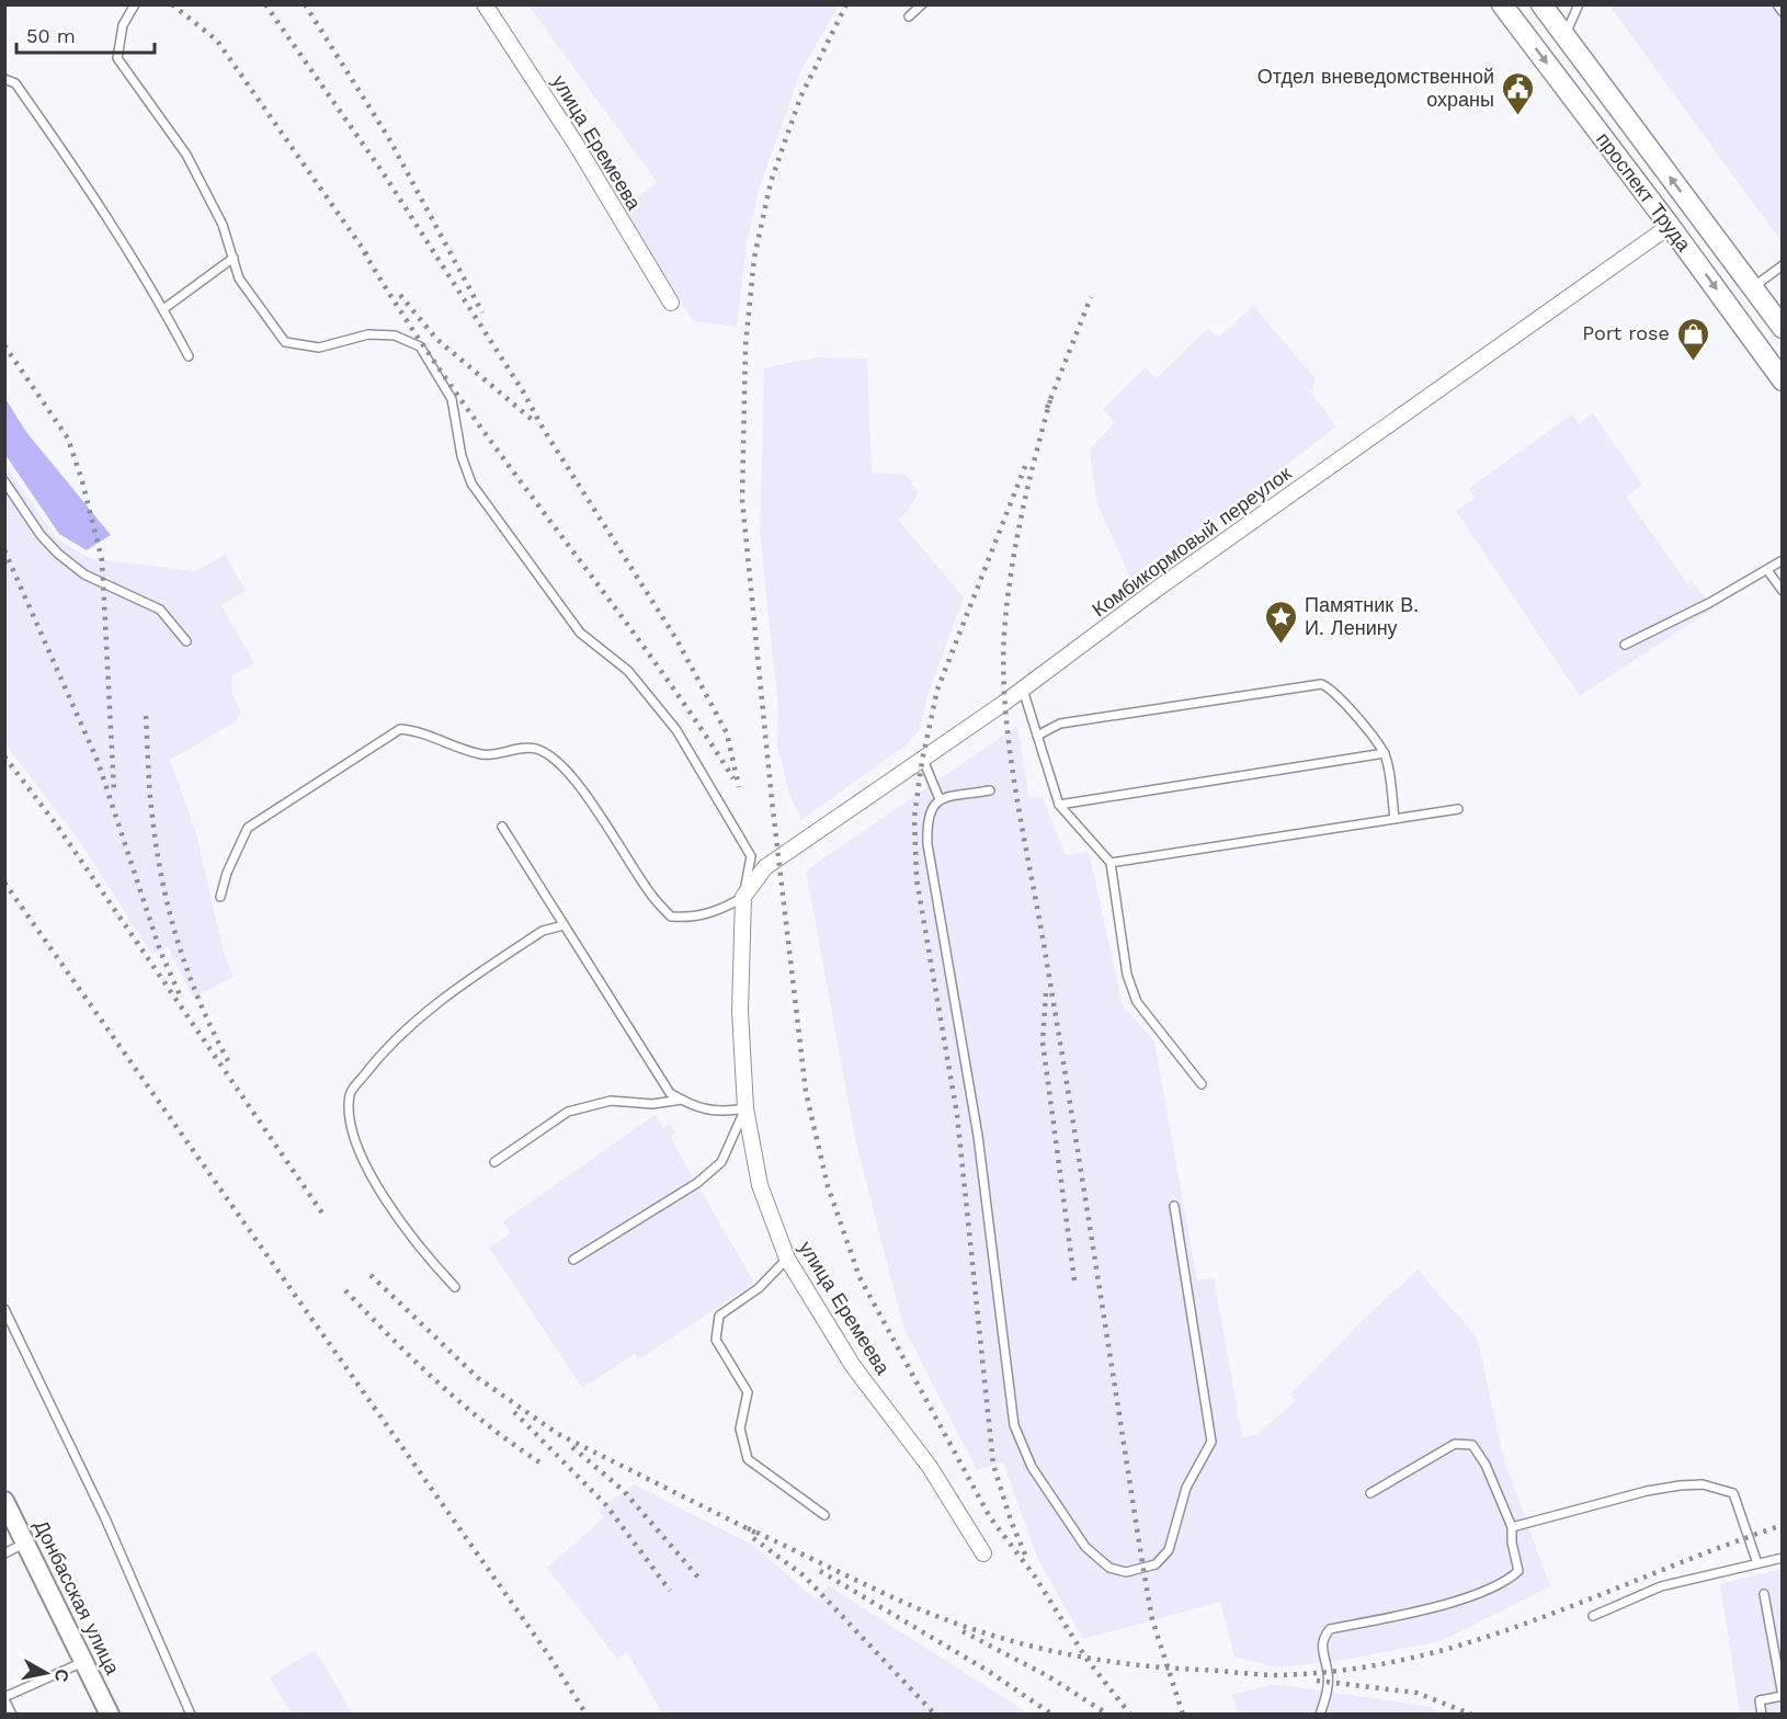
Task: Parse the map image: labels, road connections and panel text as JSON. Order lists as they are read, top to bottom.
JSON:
{
  "streets": {
    "main road": ["проспект Труда"],
    "street": ["улица Еремеева", "Комбикормовый переулок", "Донбасская улица"]
  },
  "crossings": [
    ["улица Еремеева", "Комбикормовый переулок"],
    ["проспект Труда", "Комбикормовый переулок"]
  ],
  "places": {
    "public building": ["Отдел вневедомственной охраны"],
    "shop": ["Port rose"],
    "place": ["Памятник В. И. Ленину"]
  },
  "scale_bar": "50 m",
  "north": "right"
}
